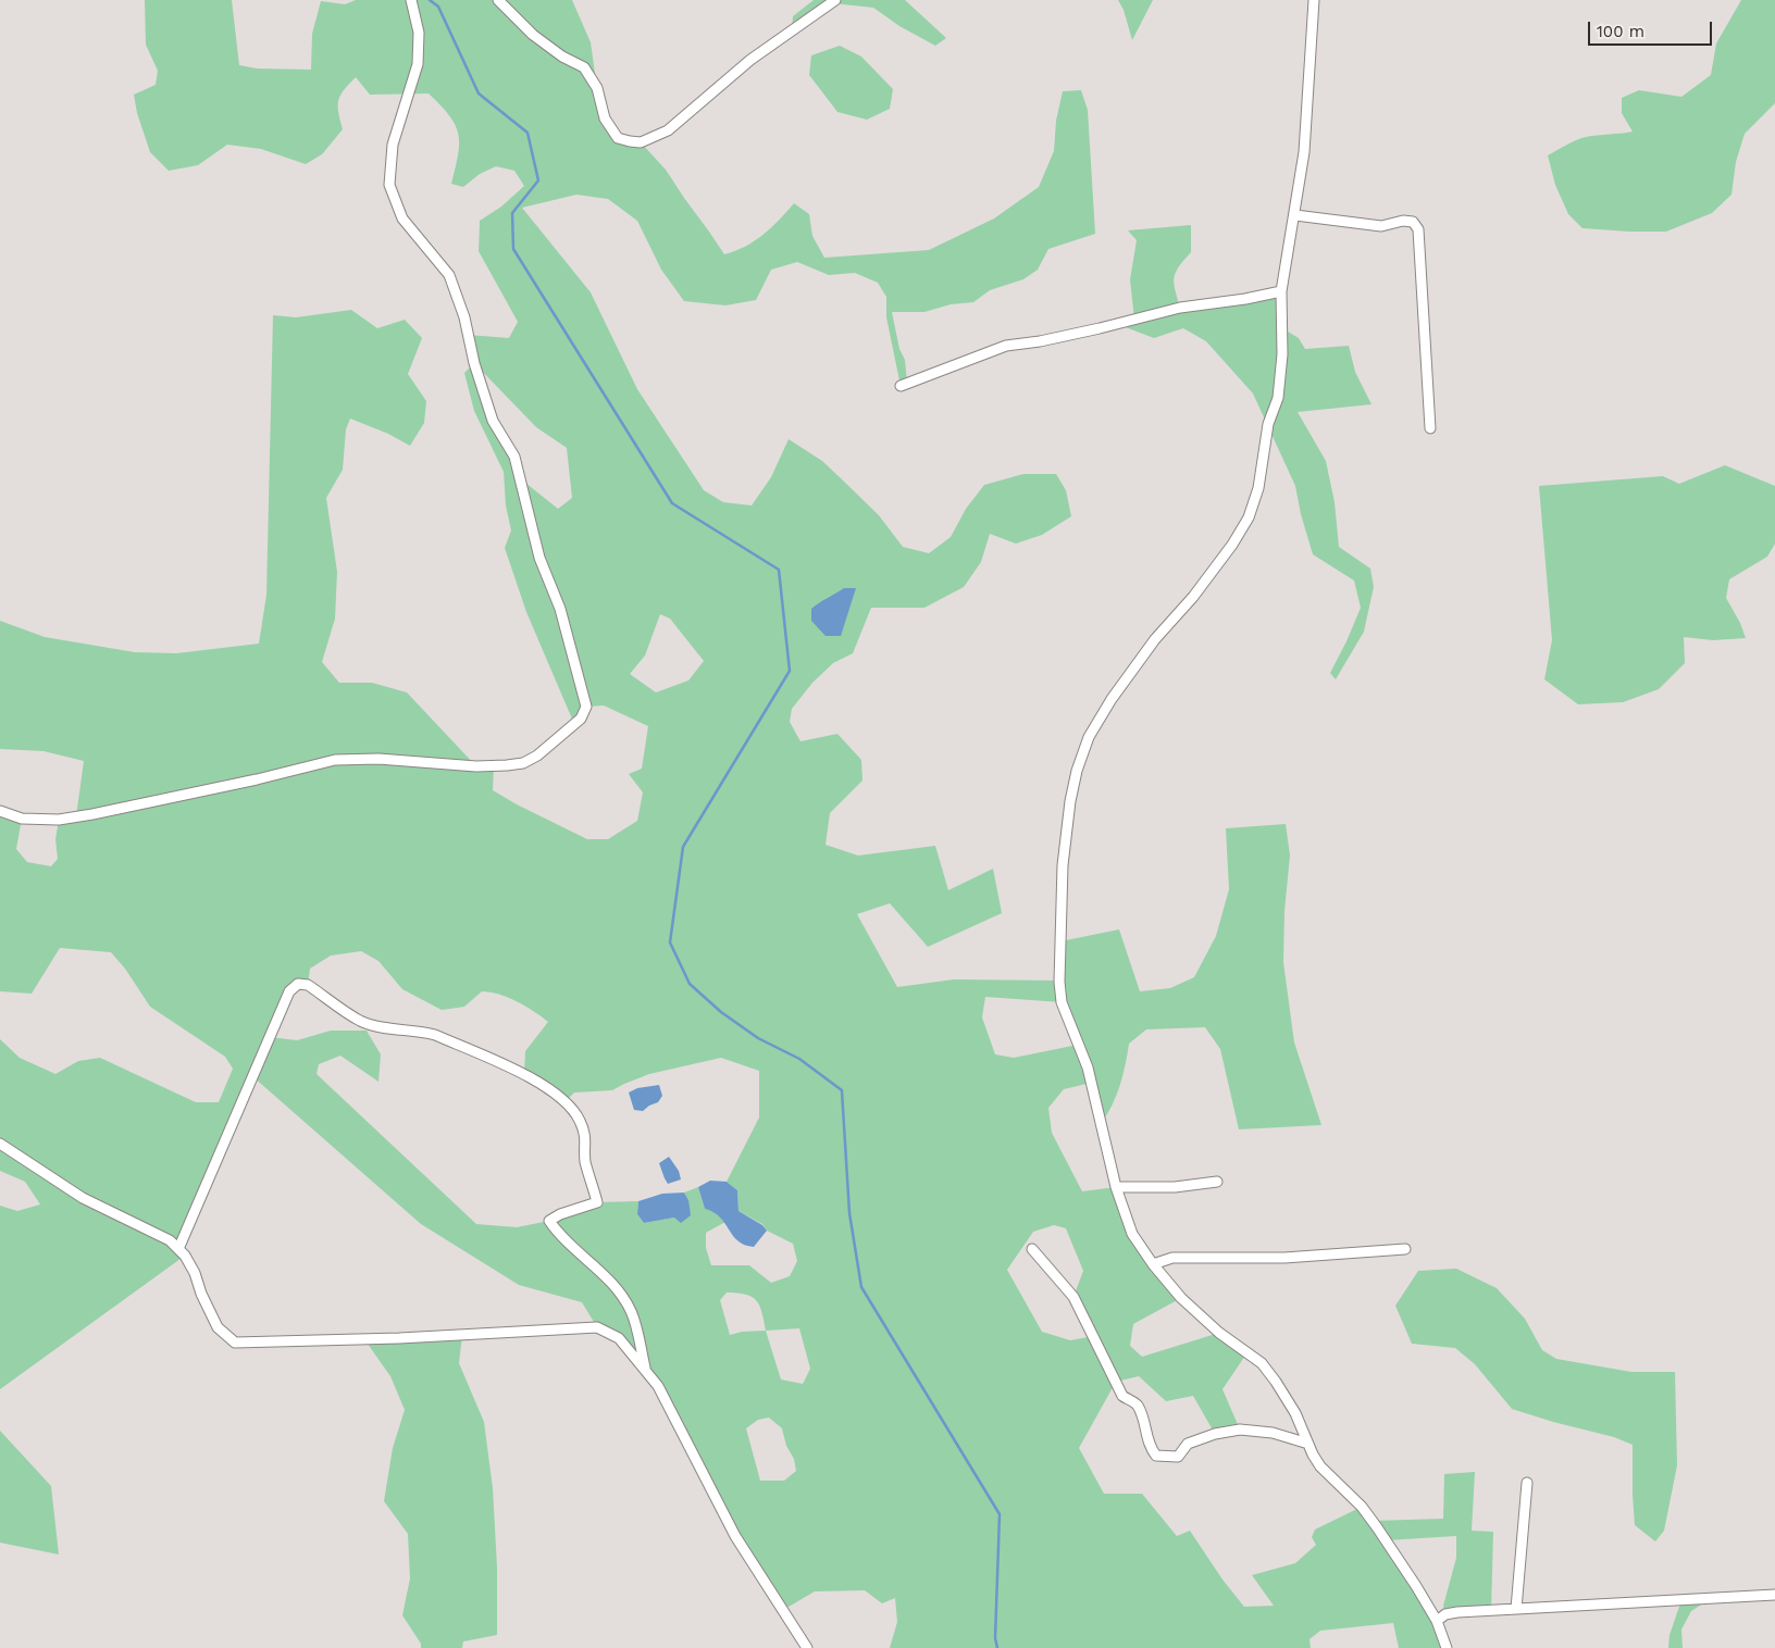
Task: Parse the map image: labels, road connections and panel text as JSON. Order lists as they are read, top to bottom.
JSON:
{
  "scale_bar": "100 m"
}
